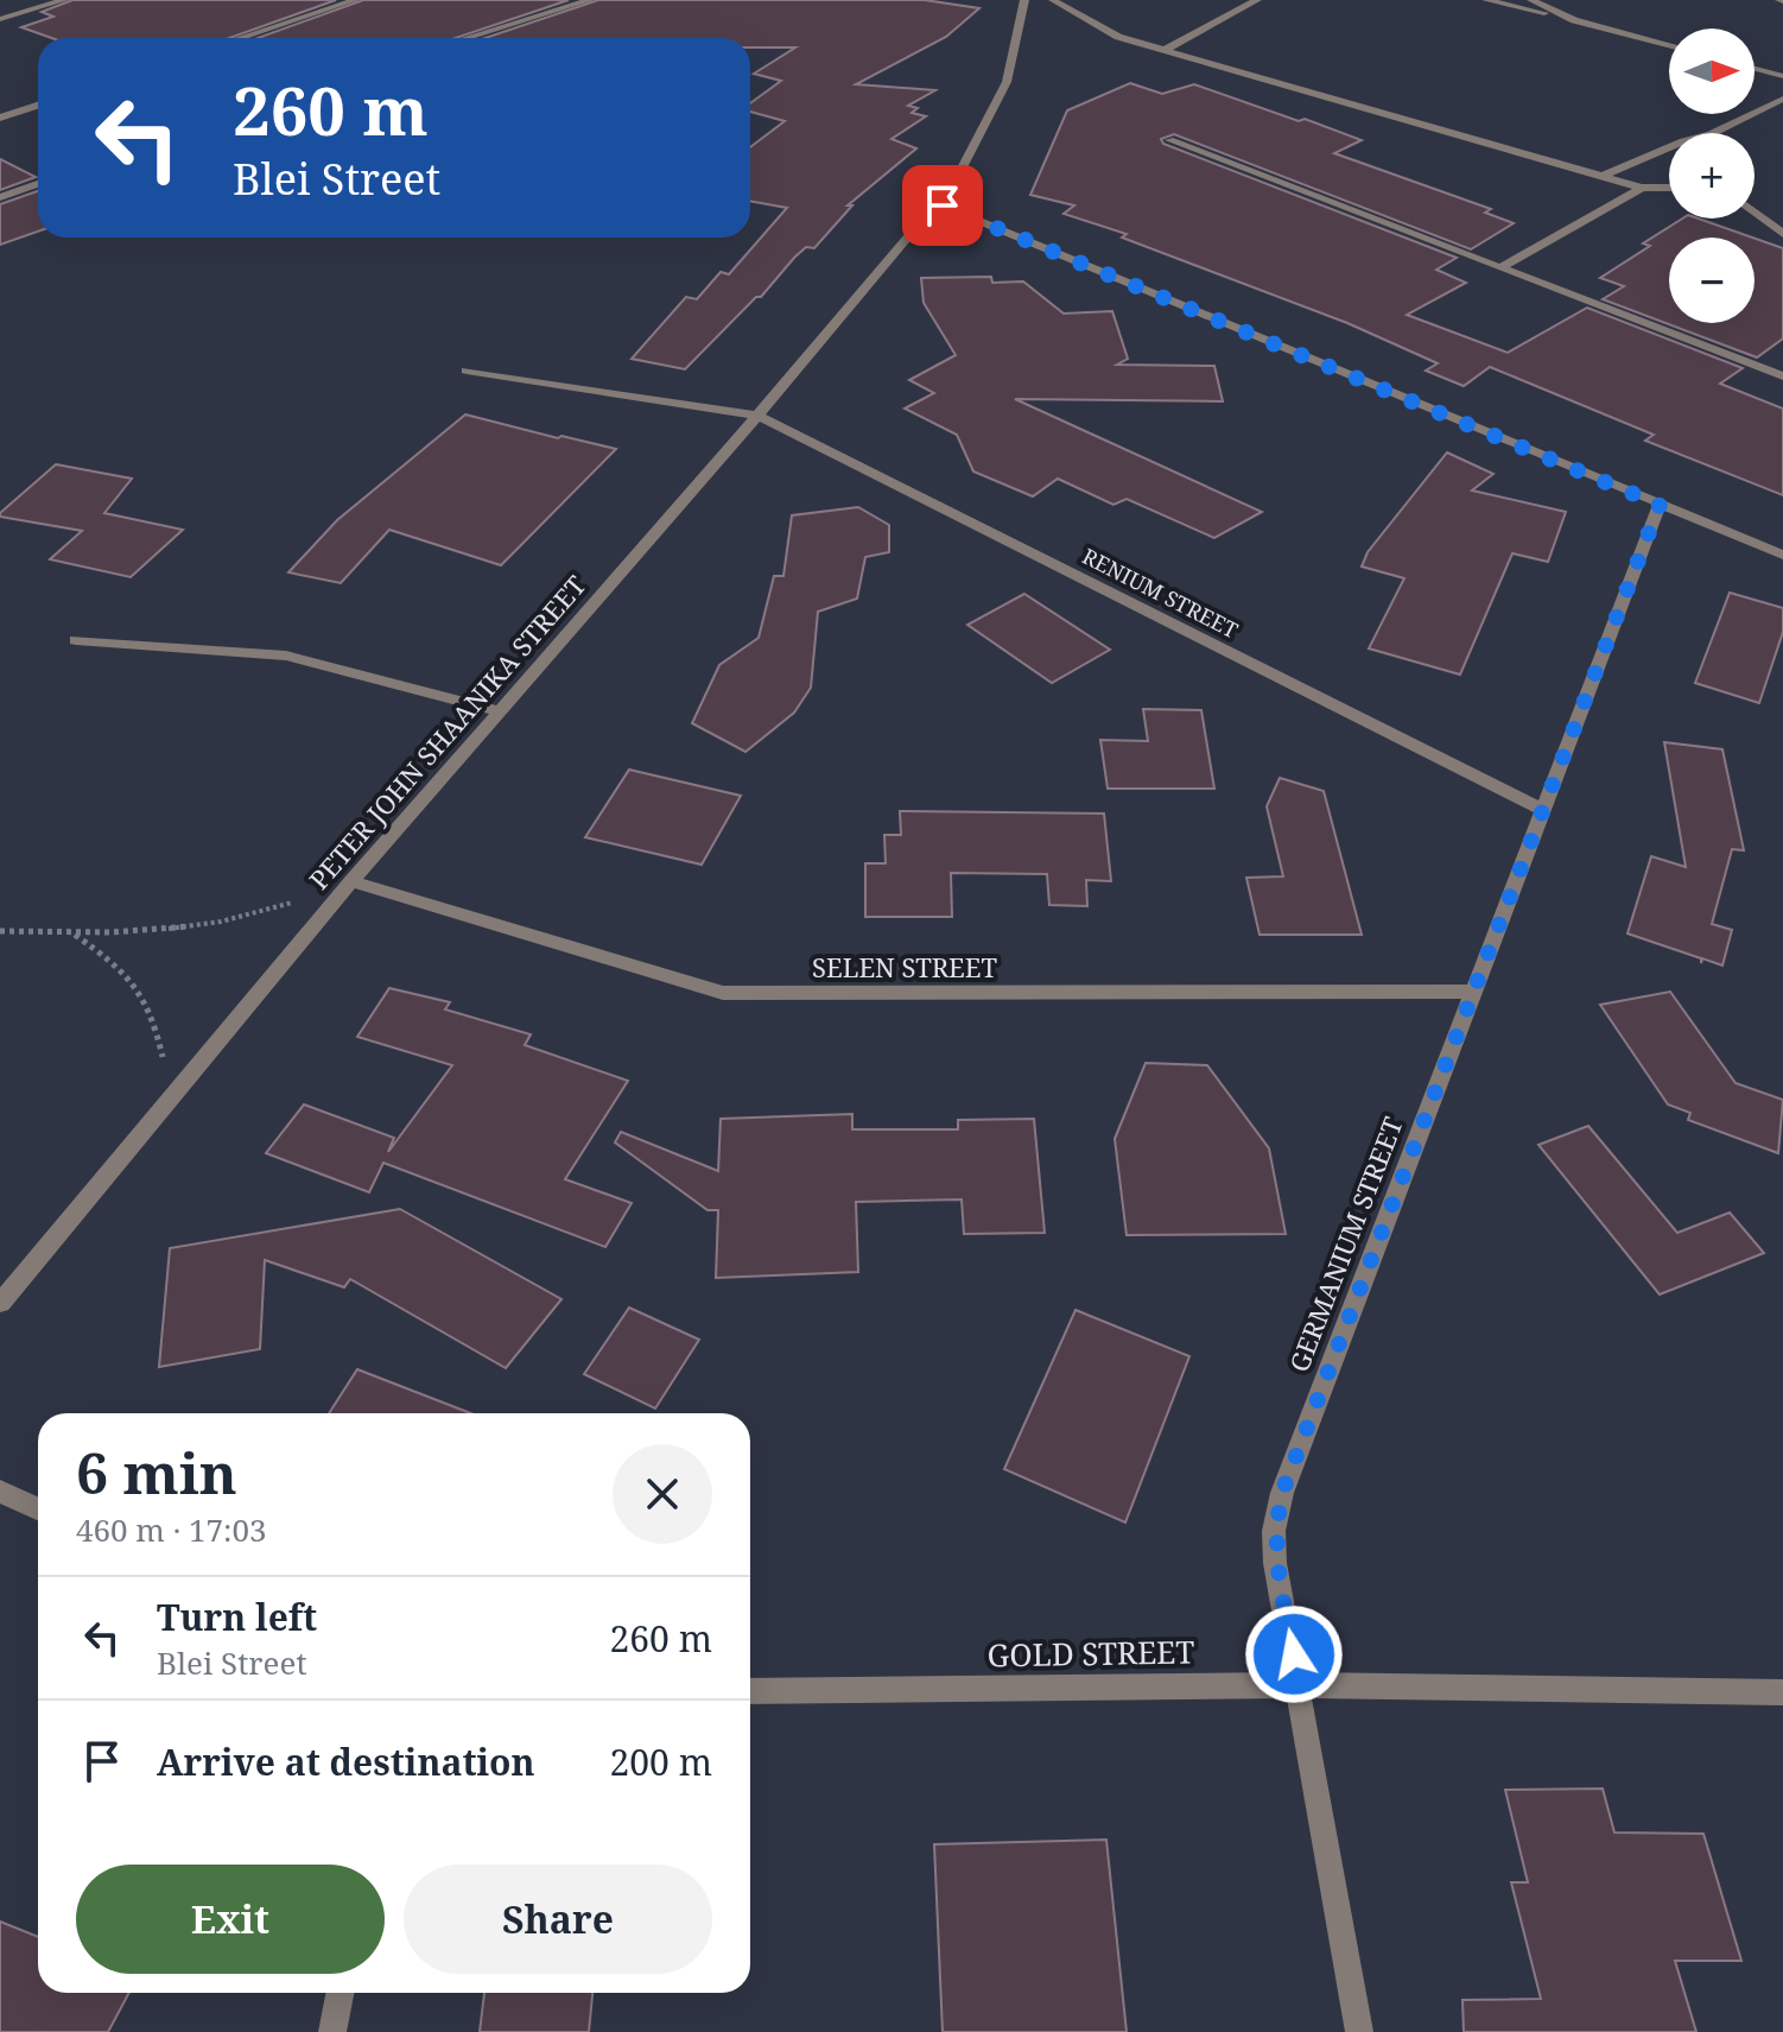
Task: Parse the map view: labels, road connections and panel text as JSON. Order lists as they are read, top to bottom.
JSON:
{
  "streets": {
    "street": [
      "RENIUM STREET",
      "PETER JOHN SHAANIKA STREET",
      "SELEN STREET",
      "GERMANIUM STREET",
      "GOLD STREET"
    ]
  },
  "crossings": [
    ["RENIUM STREET", "PETER JOHN SHAANIKA STREET"],
    ["RENIUM STREET", "GERMANIUM STREET"],
    ["PETER JOHN SHAANIKA STREET", "SELEN STREET"],
    ["SELEN STREET", "GERMANIUM STREET"],
    ["GERMANIUM STREET", "GOLD STREET"]
  ],
  "north": "right",
  "page": {
    "map_buttons": ["+", "−"],
    "turn": ["260 m", "Blei Street"],
    "heading": ["6 min", "460 m · 17:03"],
    "list": [
      {
        "name": "Turn left",
        "note": "Blei Street",
        "value": "260 m"
      },
      {
        "name": "Arrive at destination",
        "value": "200 m"
      }
    ],
    "buttons": ["Exit", "Share"]
  }
}
